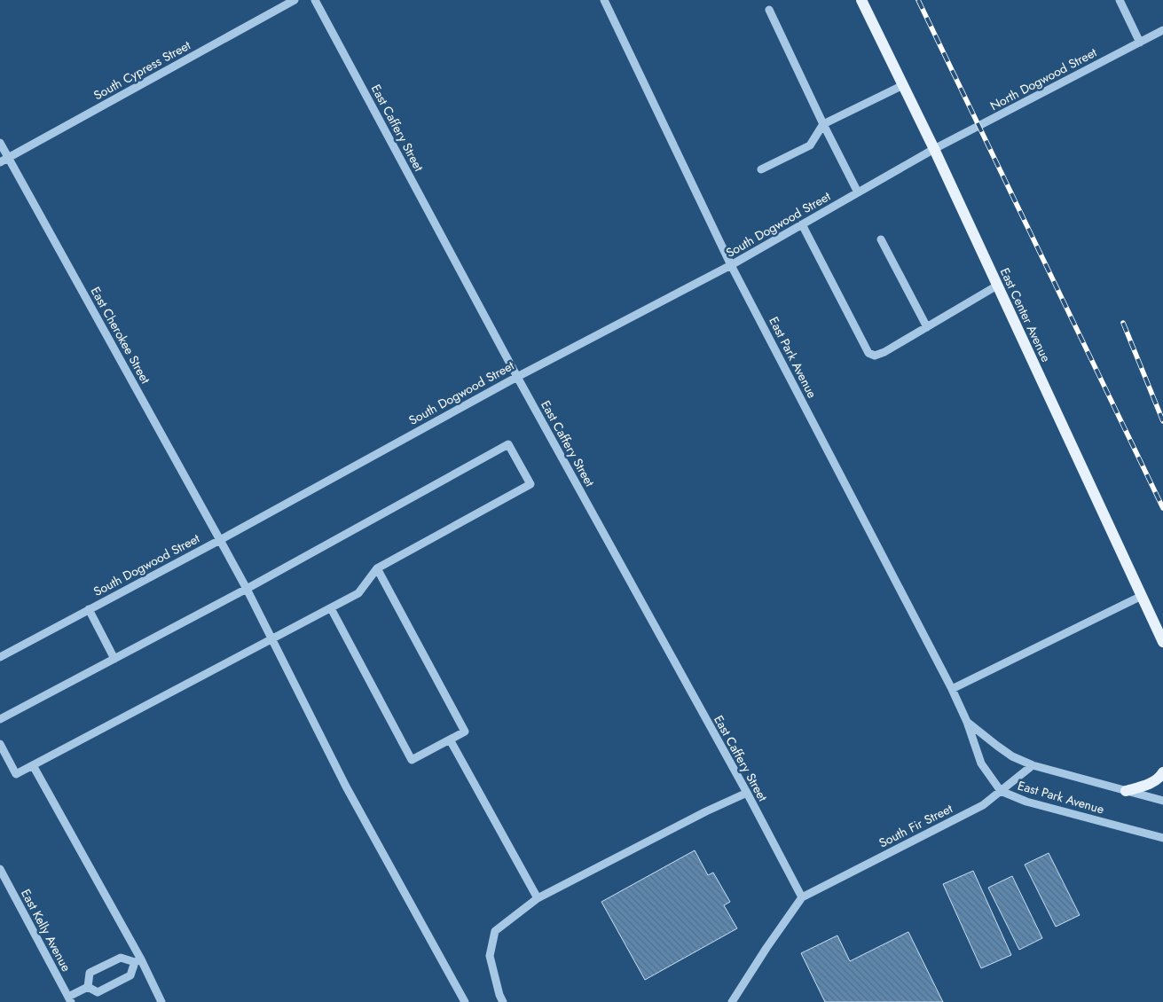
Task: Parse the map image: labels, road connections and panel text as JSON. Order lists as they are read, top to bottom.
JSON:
{
  "streets": {
    "main road": ["East Center Avenue"],
    "street": [
      "South Cypress Street",
      "North Dogwood Street",
      "East Caffery Street",
      "South Dogwood Street",
      "East Cherokee Street",
      "East Park Avenue",
      "South Fir Street",
      "East Kelly Avenue"
    ]
  },
  "crossings": [
    ["South Cypress Street", "East Cherokee Street"],
    ["North Dogwood Street", "South Dogwood Street"],
    ["North Dogwood Street", "East Center Avenue"],
    ["East Caffery Street", "South Dogwood Street"],
    ["East Caffery Street", "South Fir Street"],
    ["South Dogwood Street", "East Center Avenue"],
    ["South Dogwood Street", "East Cherokee Street"],
    ["South Dogwood Street", "East Park Avenue"],
    ["East Park Avenue", "South Fir Street"]
  ]
}
